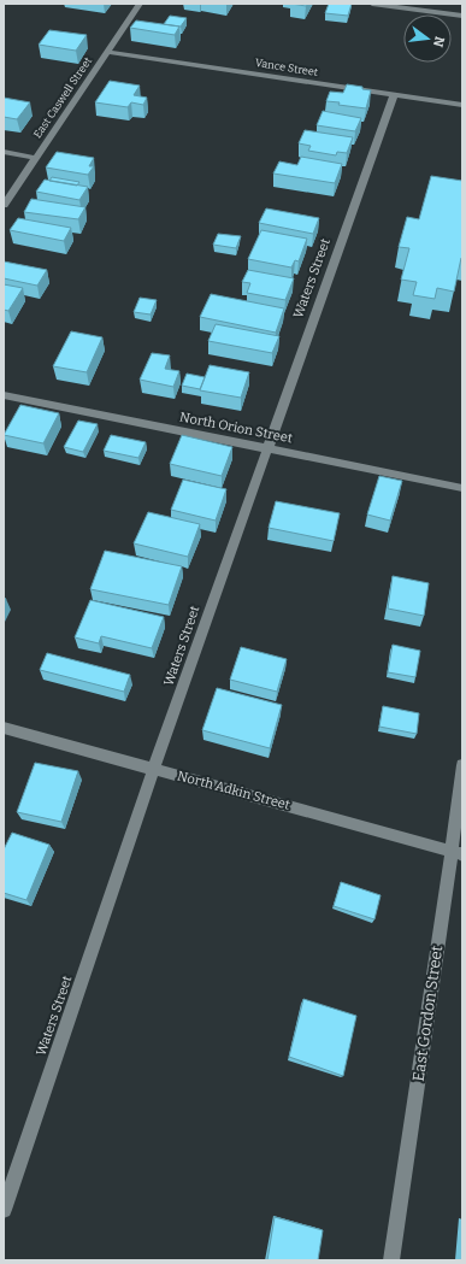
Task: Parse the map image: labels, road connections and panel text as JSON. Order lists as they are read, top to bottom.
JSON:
{
  "streets": {
    "street": [
      "Vance Street",
      "East Caswell Street",
      "Waters Street",
      "North Orion Street",
      "North Adkin Street",
      "East Gordon Street"
    ]
  },
  "crossings": [
    ["Vance Street", "East Caswell Street"],
    ["Vance Street", "Waters Street"],
    ["Waters Street", "North Orion Street"],
    ["Waters Street", "North Adkin Street"],
    ["North Adkin Street", "East Gordon Street"]
  ],
  "north": "right"
}
